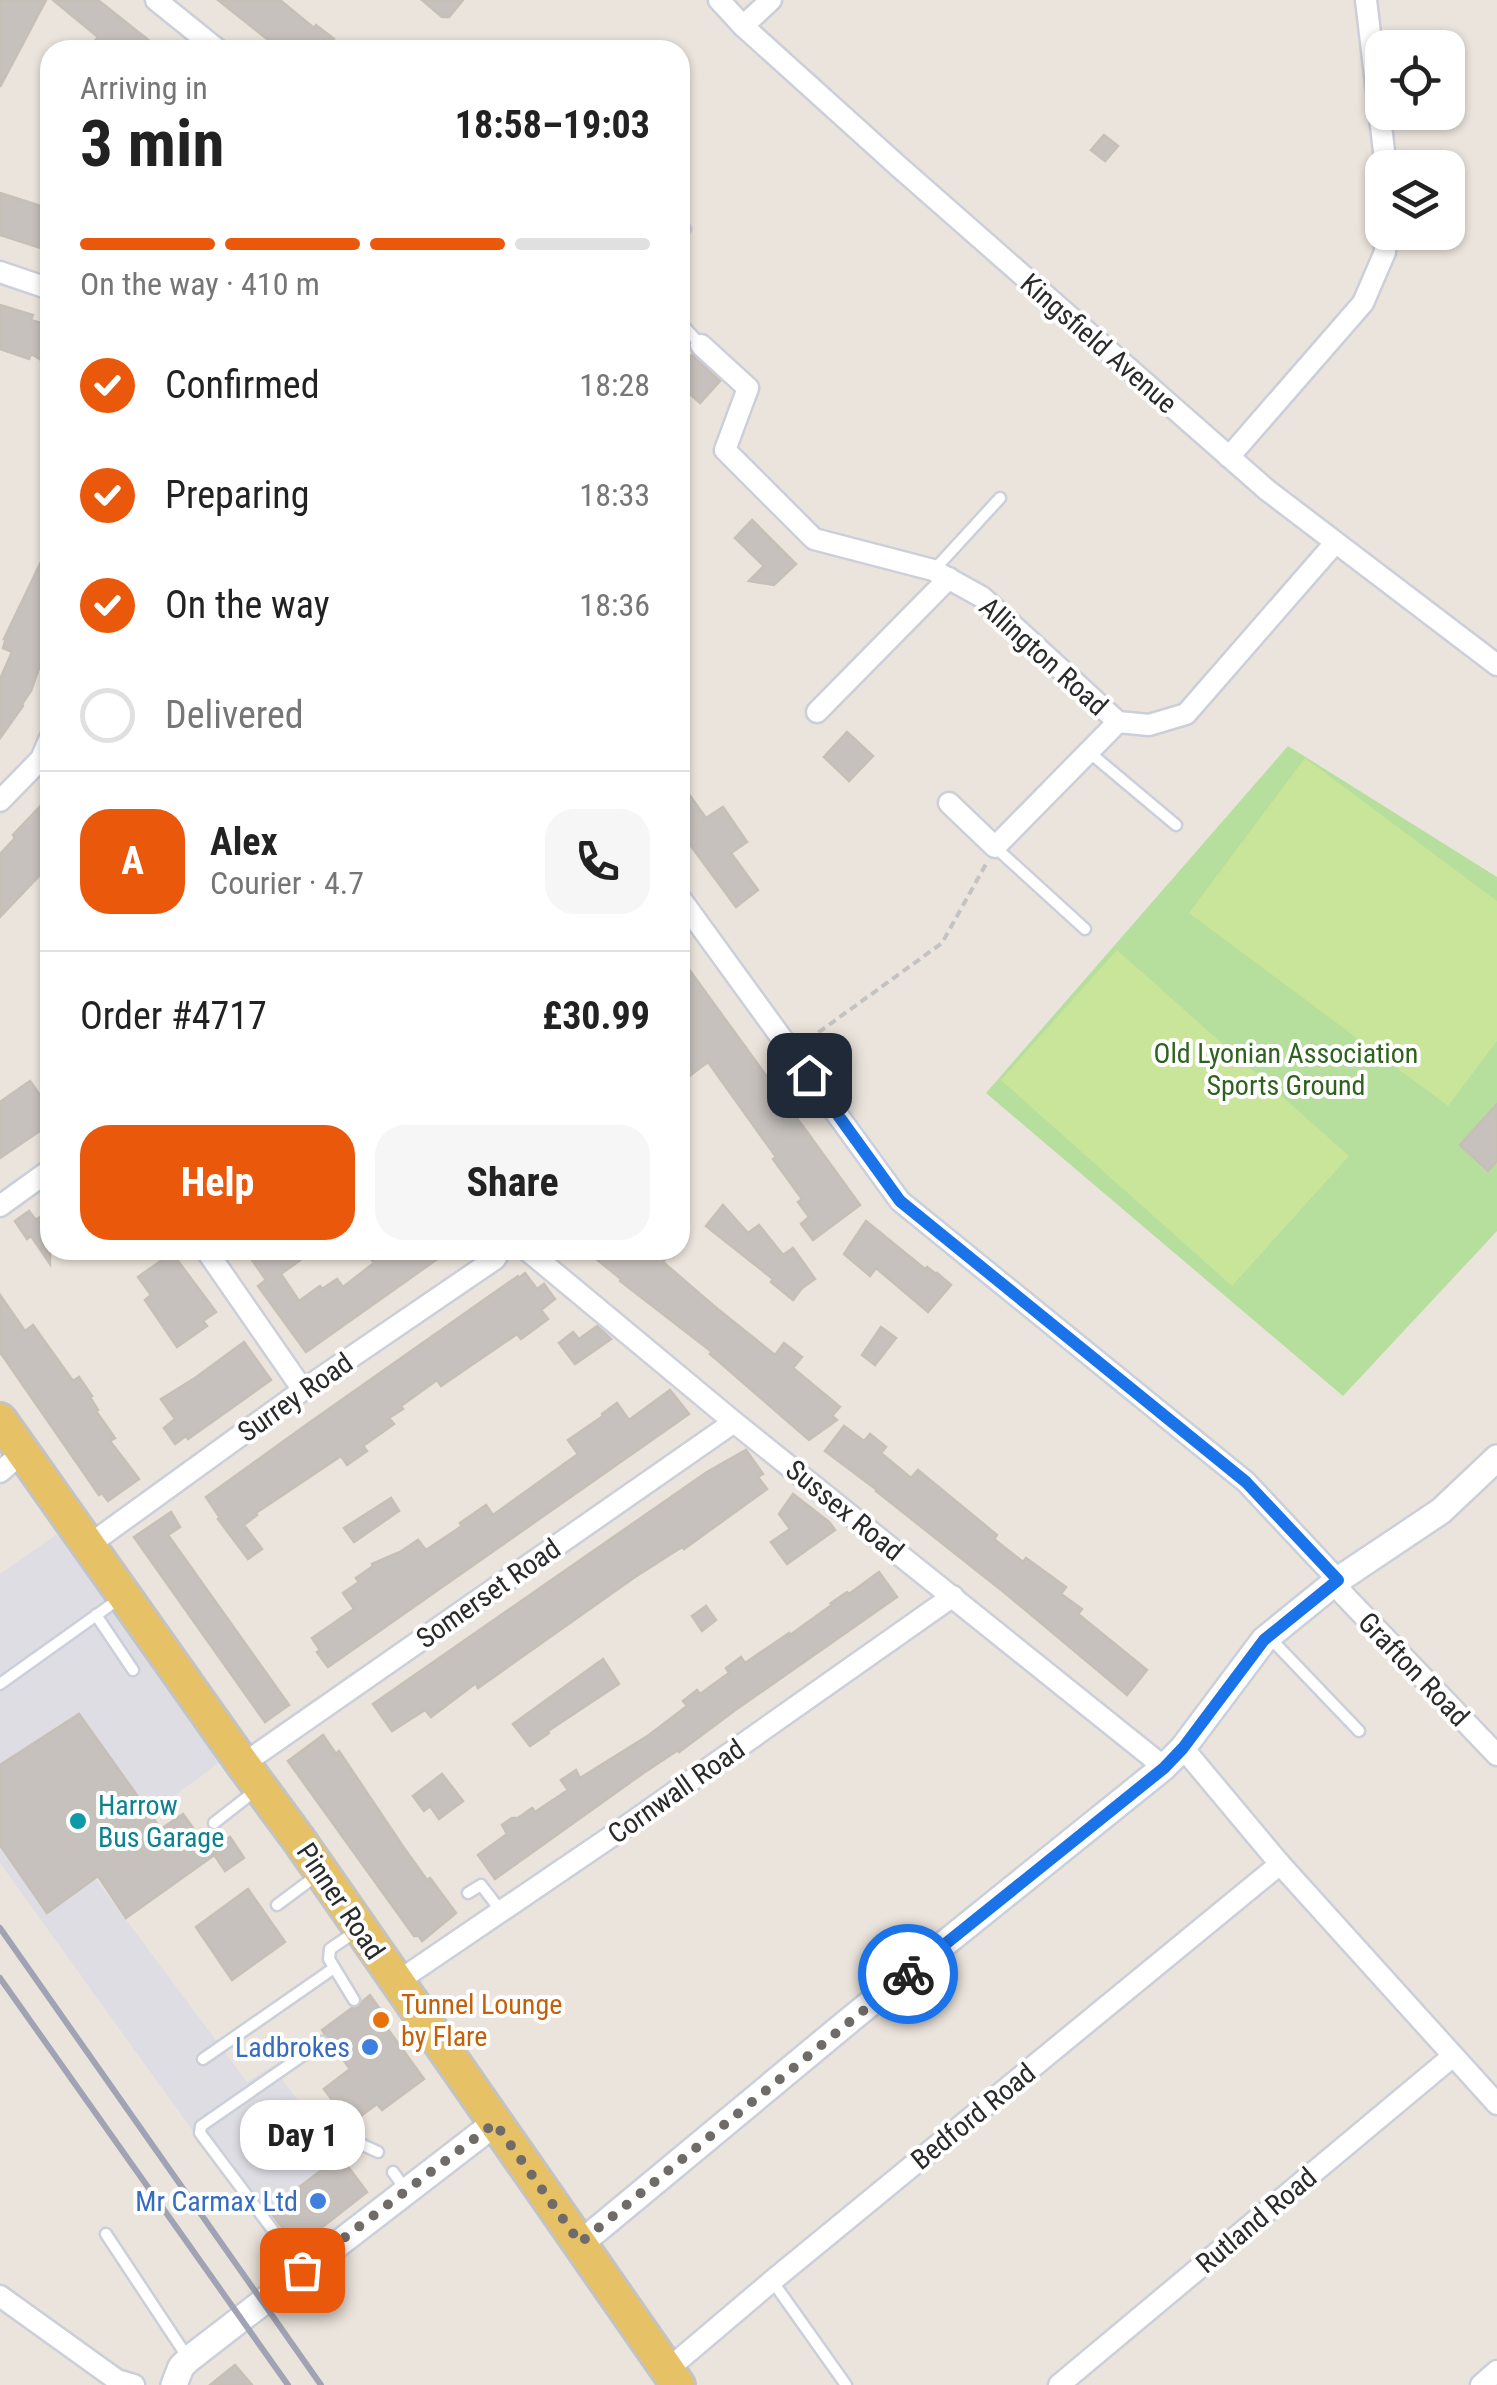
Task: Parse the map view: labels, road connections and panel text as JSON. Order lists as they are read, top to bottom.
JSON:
{
  "streets": {
    "main road": ["Pinner Road"],
    "street": [
      "Kingsfield Avenue",
      "Allington Road",
      "Surrey Road",
      "Sussex Road",
      "Somerset Road",
      "Grafton Road",
      "Cornwall Road",
      "Bedford Road",
      "Rutland Road"
    ]
  },
  "crossings": [
    ["Kingsfield Avenue", "Allington Road"],
    ["Surrey Road", "Pinner Road"],
    ["Sussex Road", "Somerset Road"],
    ["Sussex Road", "Cornwall Road"],
    ["Somerset Road", "Pinner Road"],
    ["Cornwall Road", "Pinner Road"],
    ["Pinner Road", "Bedford Road"]
  ],
  "parks": ["Old Lyonian Association Sports Ground"],
  "places": [
    "Harrow Bus Garage",
    "Tunnel Lounge by Flare",
    "Ladbrokes",
    "Mr Carmax Ltd",
    "Day 1"
  ],
  "page": {
    "heading": ["3 min", "Arriving in", "18:58–19:03"],
    "panel": [
      "Alex",
      "Courier · 4.7",
      "Order #4717",
      "£30.99"
    ],
    "bar": "On the way · 410 m",
    "list": [
      ["Confirmed", "18:28"],
      ["Preparing", "18:33"],
      ["On the way", "18:36"],
      "Delivered"
    ],
    "round": "A",
    "buttons": ["Help", "Share"],
    "bubble": "Day 1"
  }
}
